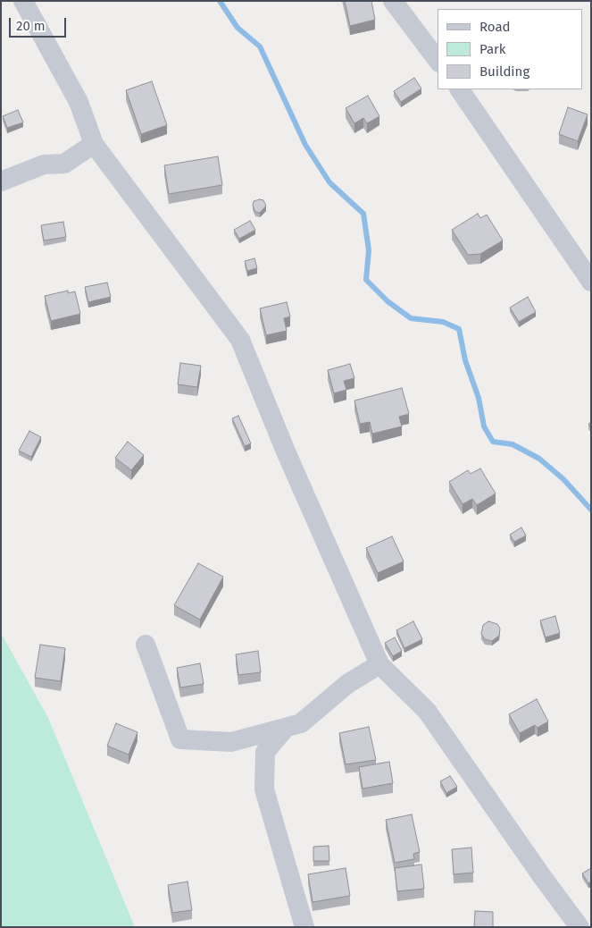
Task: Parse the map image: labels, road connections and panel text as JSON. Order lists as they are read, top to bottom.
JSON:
{
  "legend": ["Road", "Park", "Building"],
  "scale_bar": "20 m"
}
